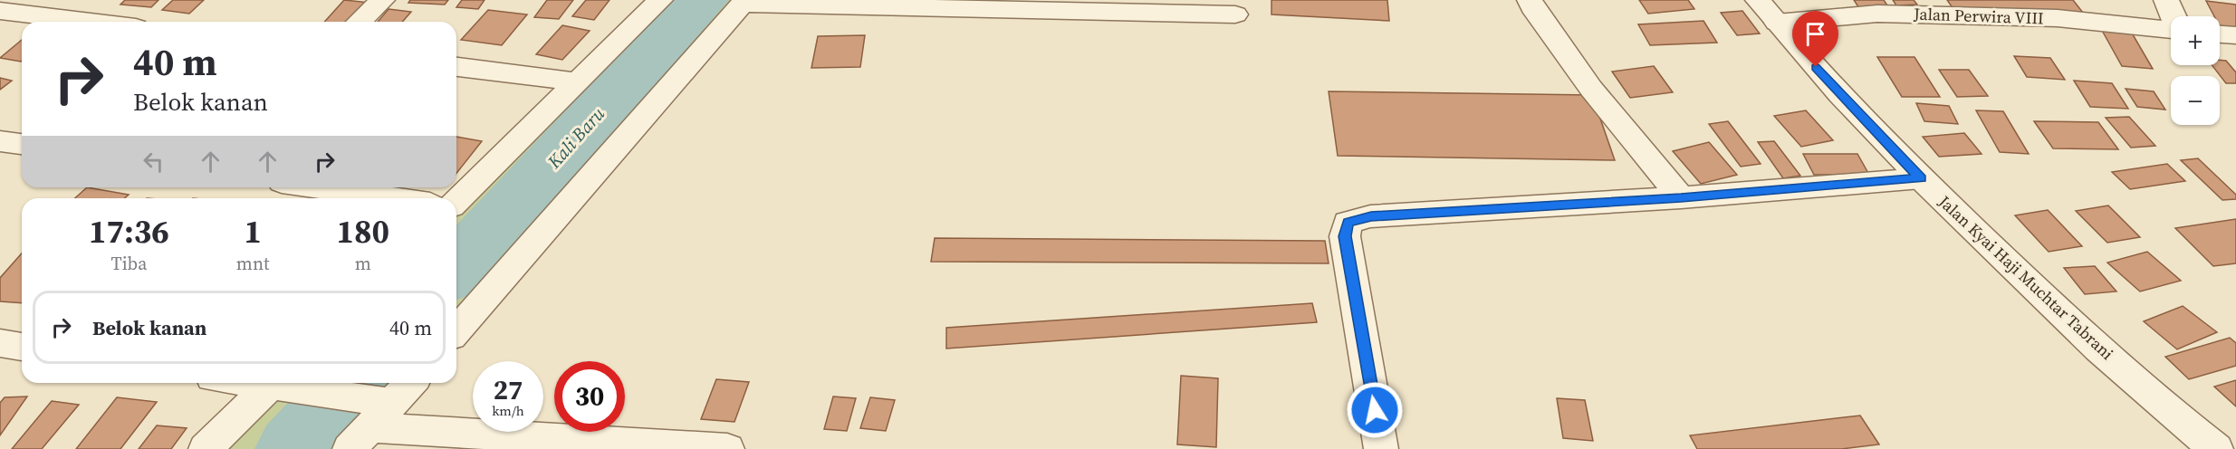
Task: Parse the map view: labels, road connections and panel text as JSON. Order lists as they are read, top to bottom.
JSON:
{
  "streets": {
    "street": ["Jalan Perwira VIII", "Jalan Kyai Haji Muchtar Tabrani"]
  },
  "crossings": [
    ["Jalan Perwira VIII", "Jalan Kyai Haji Muchtar Tabrani"]
  ],
  "water": ["Kali Baru"],
  "page": {
    "map_buttons": ["+", "−"],
    "turn": ["40 m", "Belok kanan"],
    "eta": [
      "17:36",
      "Tiba",
      "1",
      "mnt",
      "180",
      "m"
    ],
    "list": [
      {
        "name": "Belok kanan",
        "value": "40 m"
      }
    ],
    "speed": "27 km/h",
    "limit": "30"
  }
}
